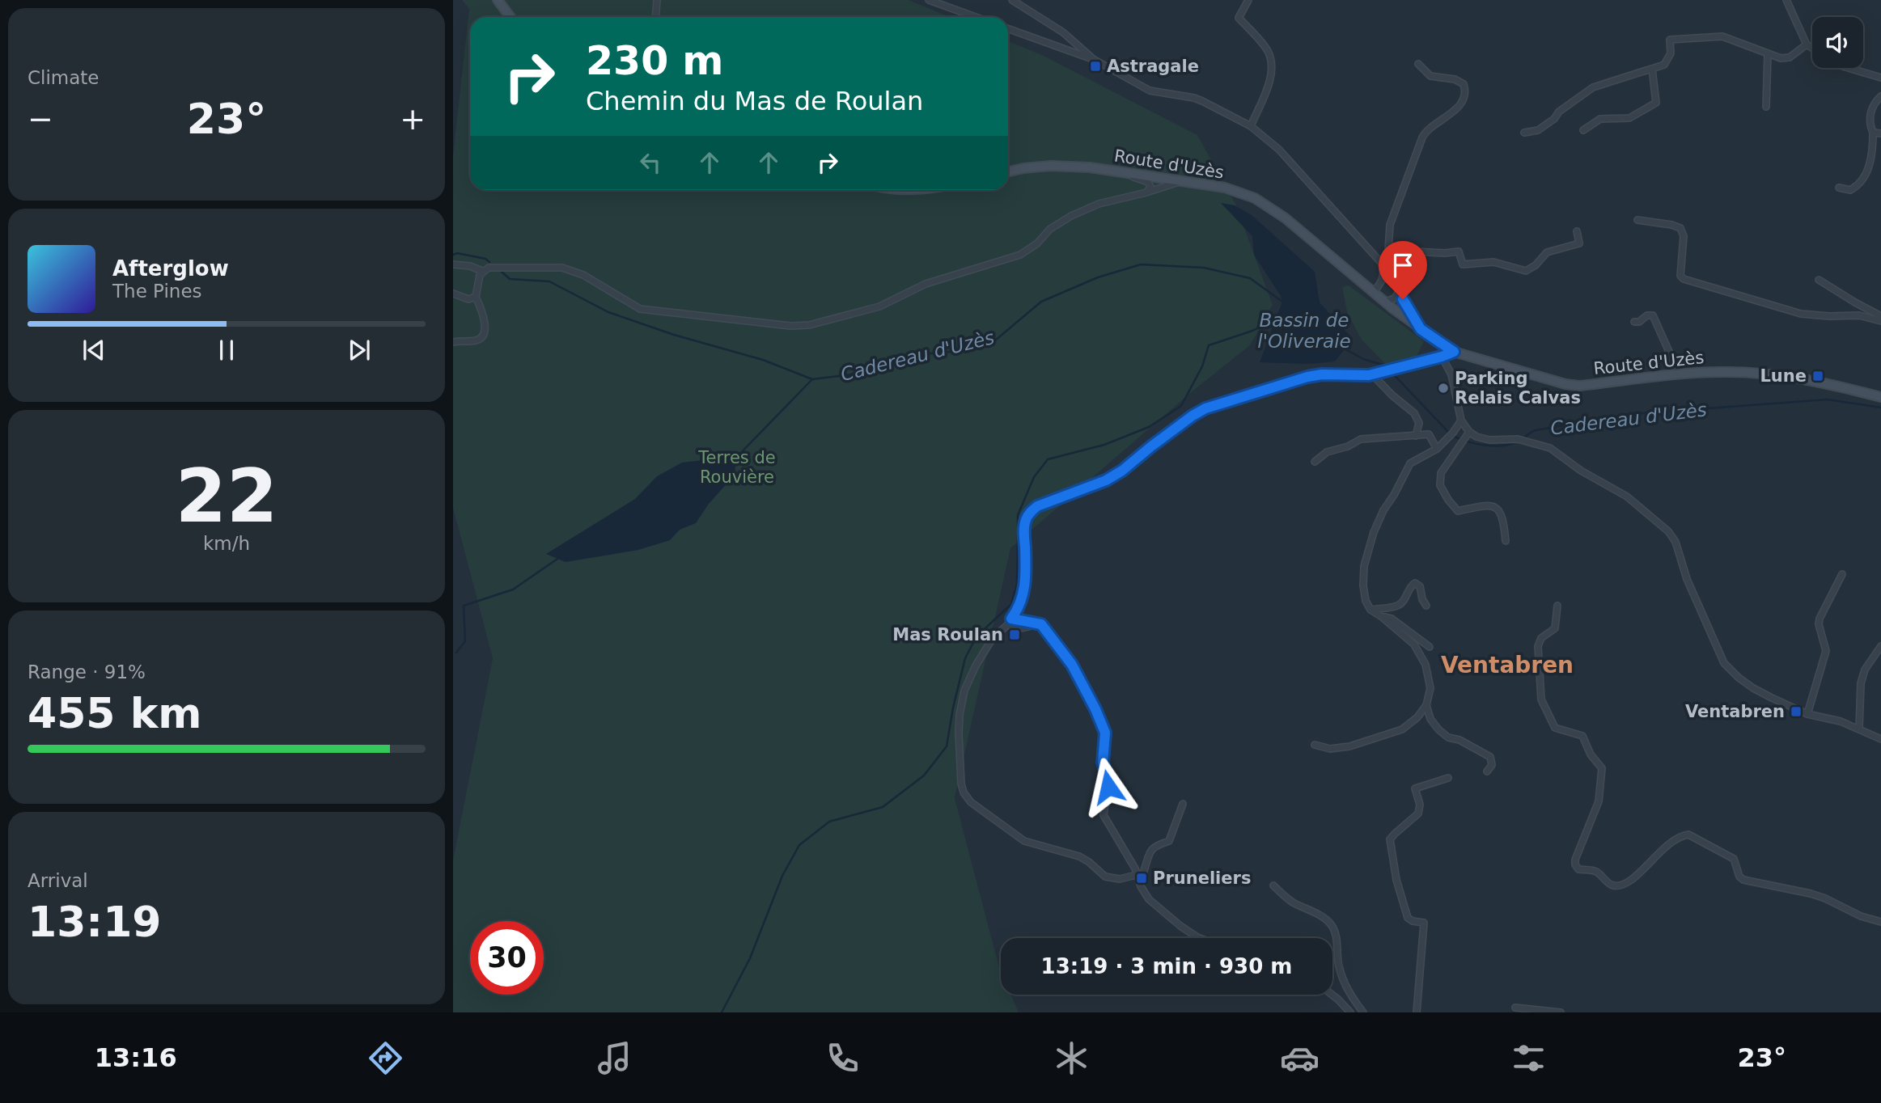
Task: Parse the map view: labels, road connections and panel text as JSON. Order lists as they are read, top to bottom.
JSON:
{
  "streets": {
    "main road": ["Route d'Uzès"]
  },
  "districts": ["Ventabren"],
  "water": ["Bassin de l'Oliveraie", "Cadereau d'Uzès"],
  "parks": ["Terres de Rouvière"],
  "places": {
    "transit": [
      "Astragale",
      "Lune",
      "Mas Roulan",
      "Ventabren",
      "Pruneliers"
    ],
    "other": ["Parking Relais Calvas"]
  },
  "page": {
    "tile": [
      "Climate",
      ["22", "km/h"],
      ["Range · 91%", "455 km"],
      ["Arrival", "13:19"]
    ],
    "turn": ["230 m", "Chemin du Mas de Roulan"],
    "heat": ["−", "23°", "+"],
    "song": ["Afterglow", "The Pines"],
    "limit": "30",
    "trip": "13:19 · 3 min · 930 m",
    "tabs": ["13:16", "23°"]
  }
}
